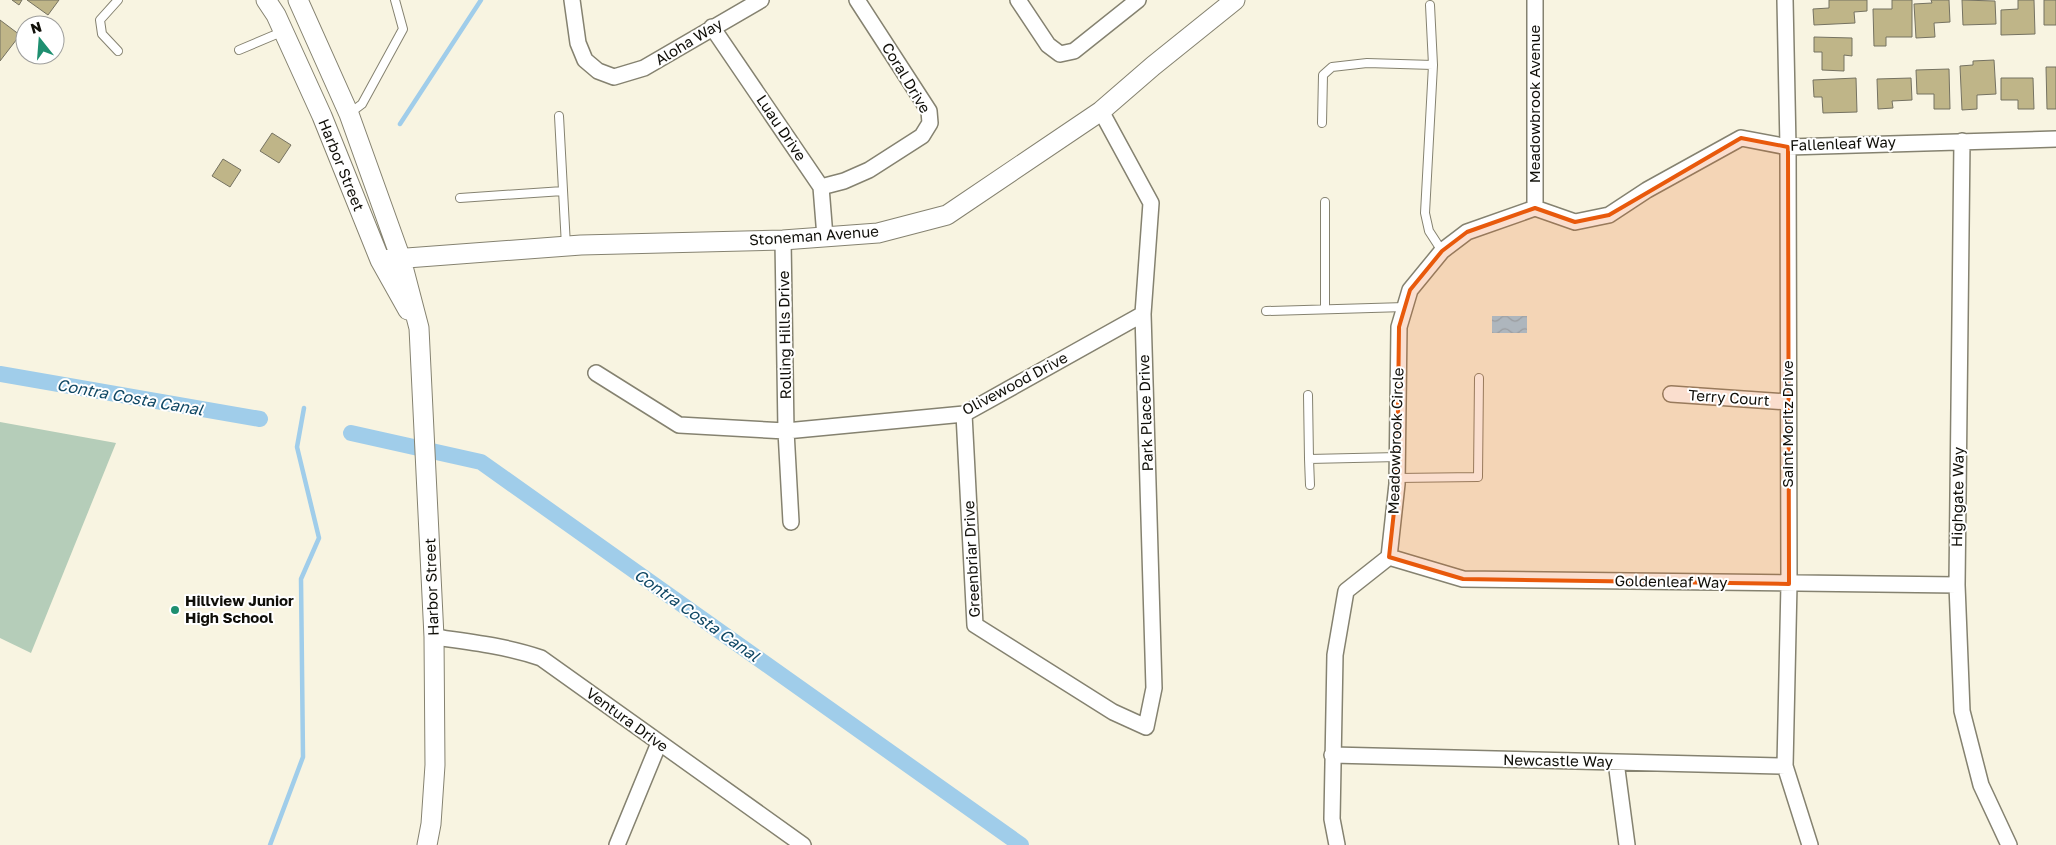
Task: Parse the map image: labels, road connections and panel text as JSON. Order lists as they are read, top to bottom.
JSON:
{
  "streets": {
    "street": [
      "Aloha Way",
      "Coral Drive",
      "Meadowbrook Avenue",
      "Luau Drive",
      "Fallenleaf Way",
      "Harbor Street",
      "Stoneman Avenue",
      "Rolling Hills Drive",
      "Olivewood Drive",
      "Terry Court",
      "Park Place Drive",
      "Saint Moritz Drive",
      "Meadowbrook Circle",
      "Highgate Way",
      "Greenbriar Drive",
      "Goldenleaf Way",
      "Ventura Drive",
      "Newcastle Way"
    ]
  },
  "crossings": [
    ["Aloha Way", "Luau Drive"],
    ["Coral Drive", "Luau Drive"],
    ["Meadowbrook Avenue", "Fallenleaf Way"],
    ["Meadowbrook Avenue", "Meadowbrook Circle"],
    ["Luau Drive", "Stoneman Avenue"],
    ["Fallenleaf Way", "Saint Moritz Drive"],
    ["Fallenleaf Way", "Meadowbrook Circle"],
    ["Fallenleaf Way", "Highgate Way"],
    ["Harbor Street", "Stoneman Avenue"],
    ["Harbor Street", "Ventura Drive"],
    ["Stoneman Avenue", "Rolling Hills Drive"],
    ["Stoneman Avenue", "Park Place Drive"],
    ["Rolling Hills Drive", "Olivewood Drive"],
    ["Olivewood Drive", "Park Place Drive"],
    ["Olivewood Drive", "Greenbriar Drive"],
    ["Terry Court", "Saint Moritz Drive"],
    ["Park Place Drive", "Greenbriar Drive"],
    ["Saint Moritz Drive", "Goldenleaf Way"],
    ["Saint Moritz Drive", "Newcastle Way"],
    ["Meadowbrook Circle", "Goldenleaf Way"],
    ["Highgate Way", "Goldenleaf Way"]
  ],
  "water": ["Contra Costa Canal"],
  "places": ["Hillview Junior High School"],
  "north": "top"
}
